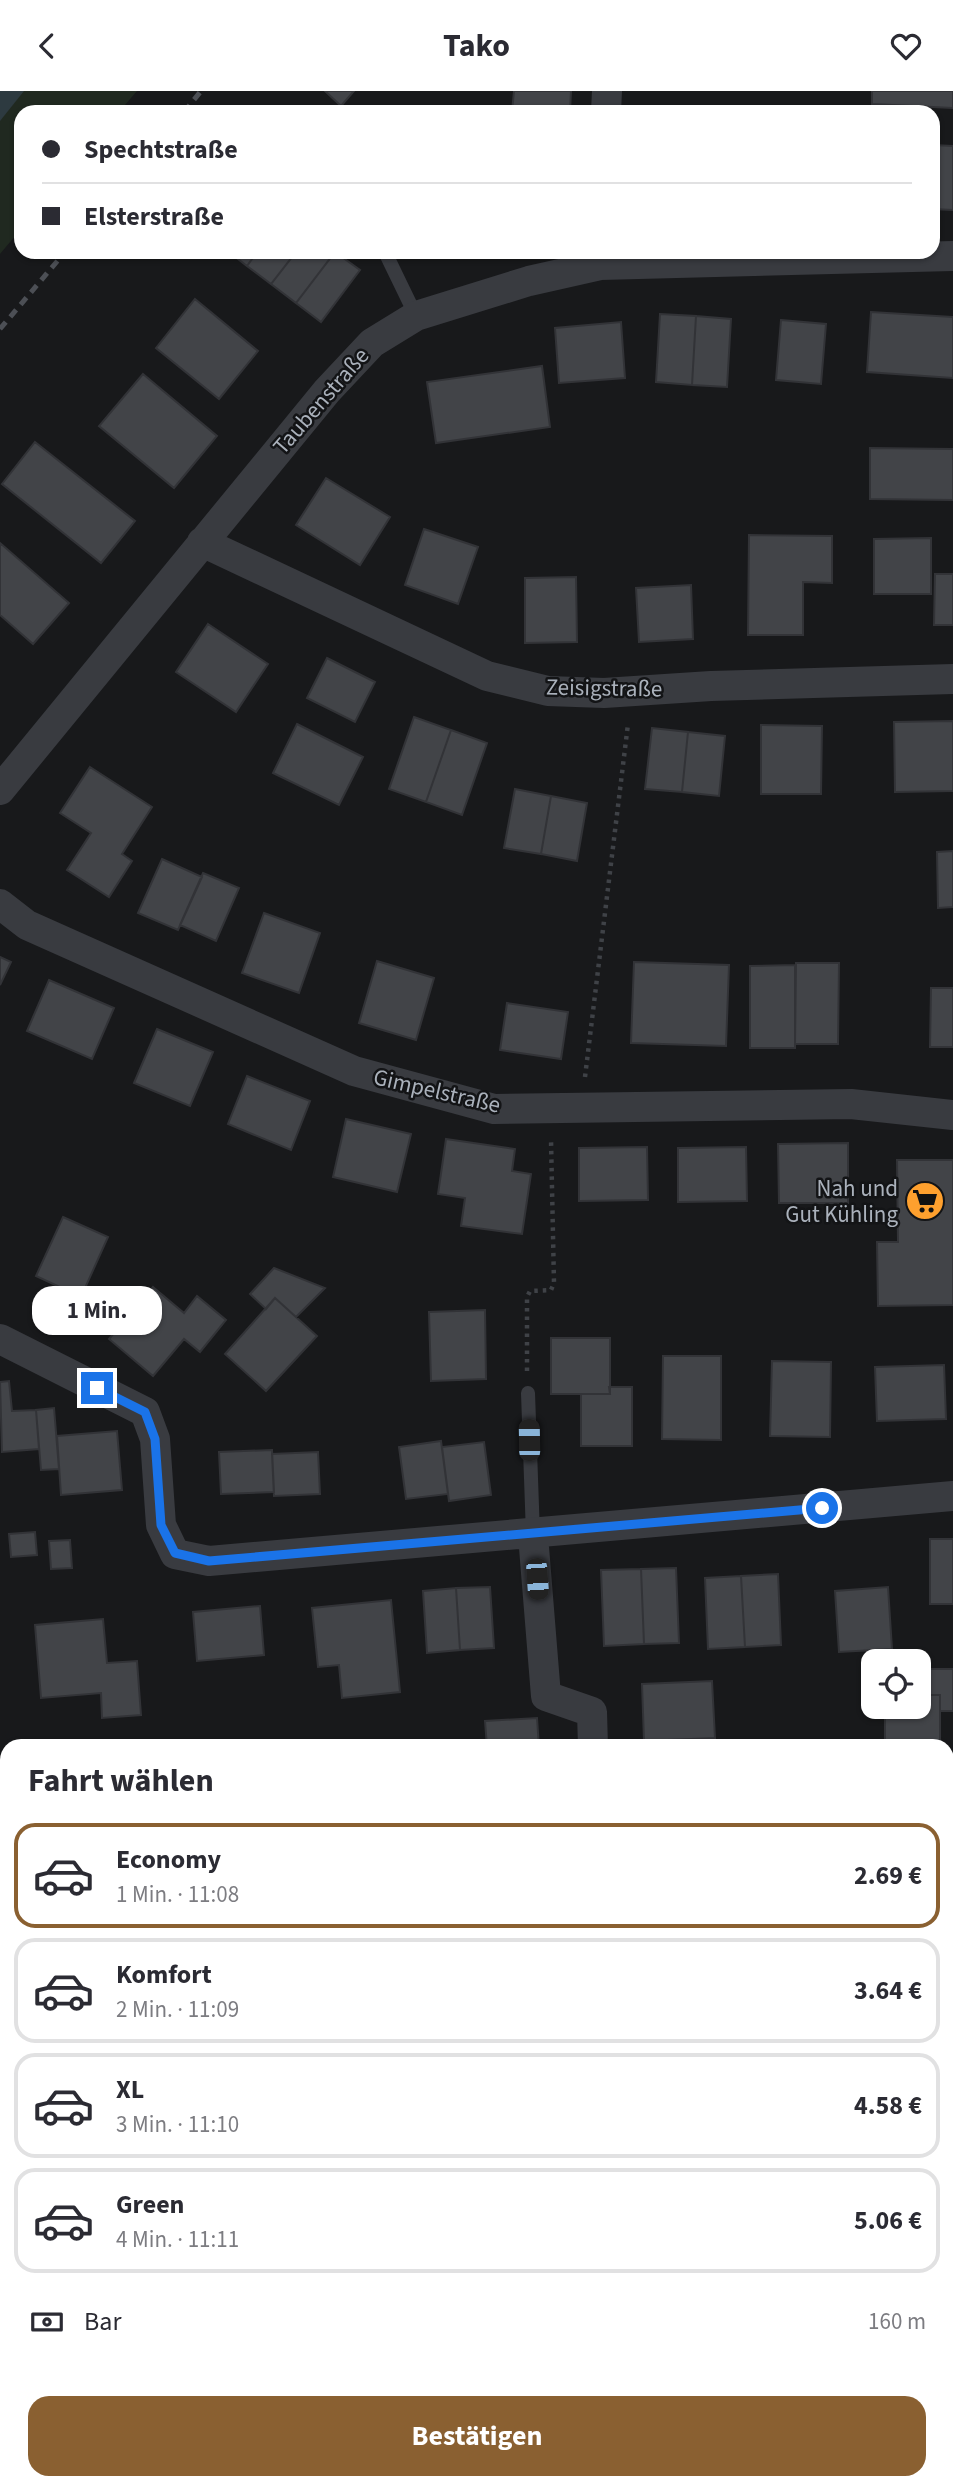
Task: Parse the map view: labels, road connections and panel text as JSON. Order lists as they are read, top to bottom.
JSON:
{
  "streets": {
    "street": ["Taubenstraße", "Zeisigstraße", "Gimpelstraße"]
  },
  "crossings": [
    ["Taubenstraße", "Zeisigstraße"]
  ],
  "places": {
    "supermarket": ["Nah und Gut Kühling"]
  },
  "page": {
    "header": "Tako",
    "banner": ["Spechtstraße", "Elsterstraße"],
    "bubble": "1 Min.",
    "heading": "Fahrt wählen",
    "list": [
      {
        "name": "Economy",
        "note": "1 Min. · 11:08",
        "value": "2.69 €"
      },
      {
        "name": "Komfort",
        "note": "2 Min. · 11:09",
        "value": "3.64 €"
      },
      {
        "name": "XL",
        "note": "3 Min. · 11:10",
        "value": "4.58 €"
      },
      {
        "name": "Green",
        "note": "4 Min. · 11:11",
        "value": "5.06 €"
      }
    ],
    "pay": ["Bar", "160 m"],
    "buttons": "Bestätigen"
  }
}
